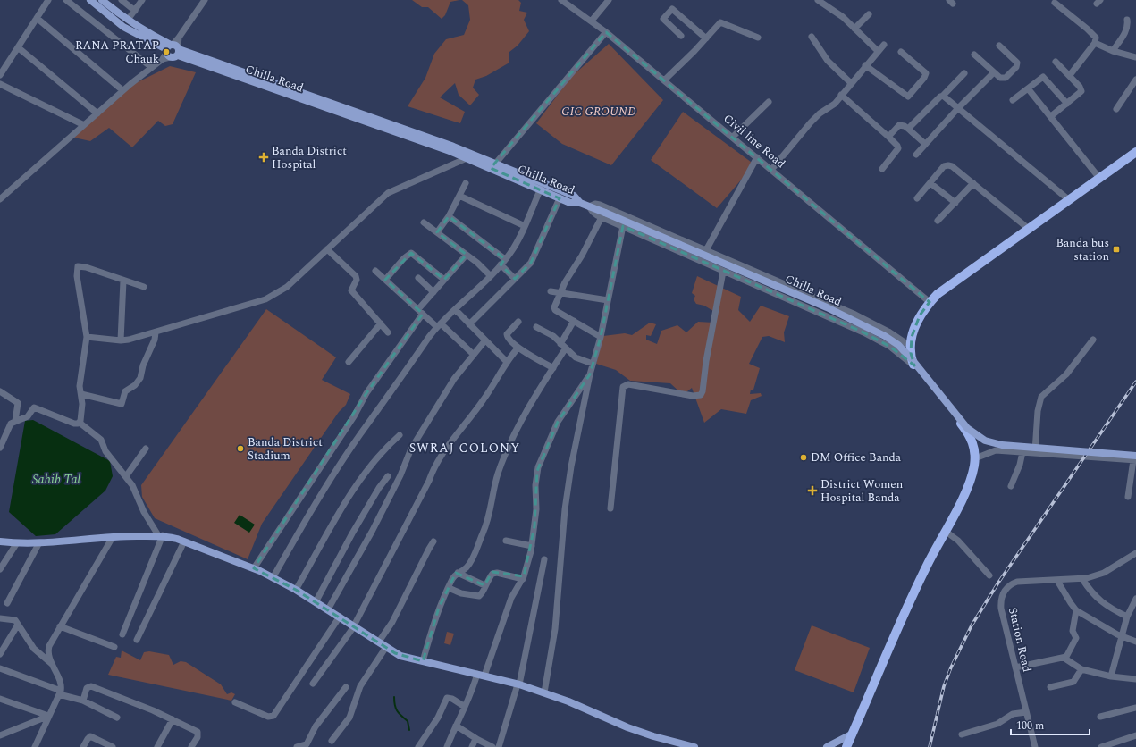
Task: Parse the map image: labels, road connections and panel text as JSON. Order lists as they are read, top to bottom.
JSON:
{
  "streets": {
    "main road": ["Chilla Road"],
    "street": ["Civil line Road", "Station Road"]
  },
  "districts": ["SWRAJ COLONY"],
  "water": ["Sahib Tal"],
  "parks": ["GIC GROUND"],
  "places": {
    "other": ["RANA PRATAP Chauk", "Banda District Stadium", "DM Office Banda"],
    "health": ["Banda District Hospital", "District Women Hospital Banda"],
    "transit": ["Banda bus station"]
  },
  "scale_bar": "100 m"
}
